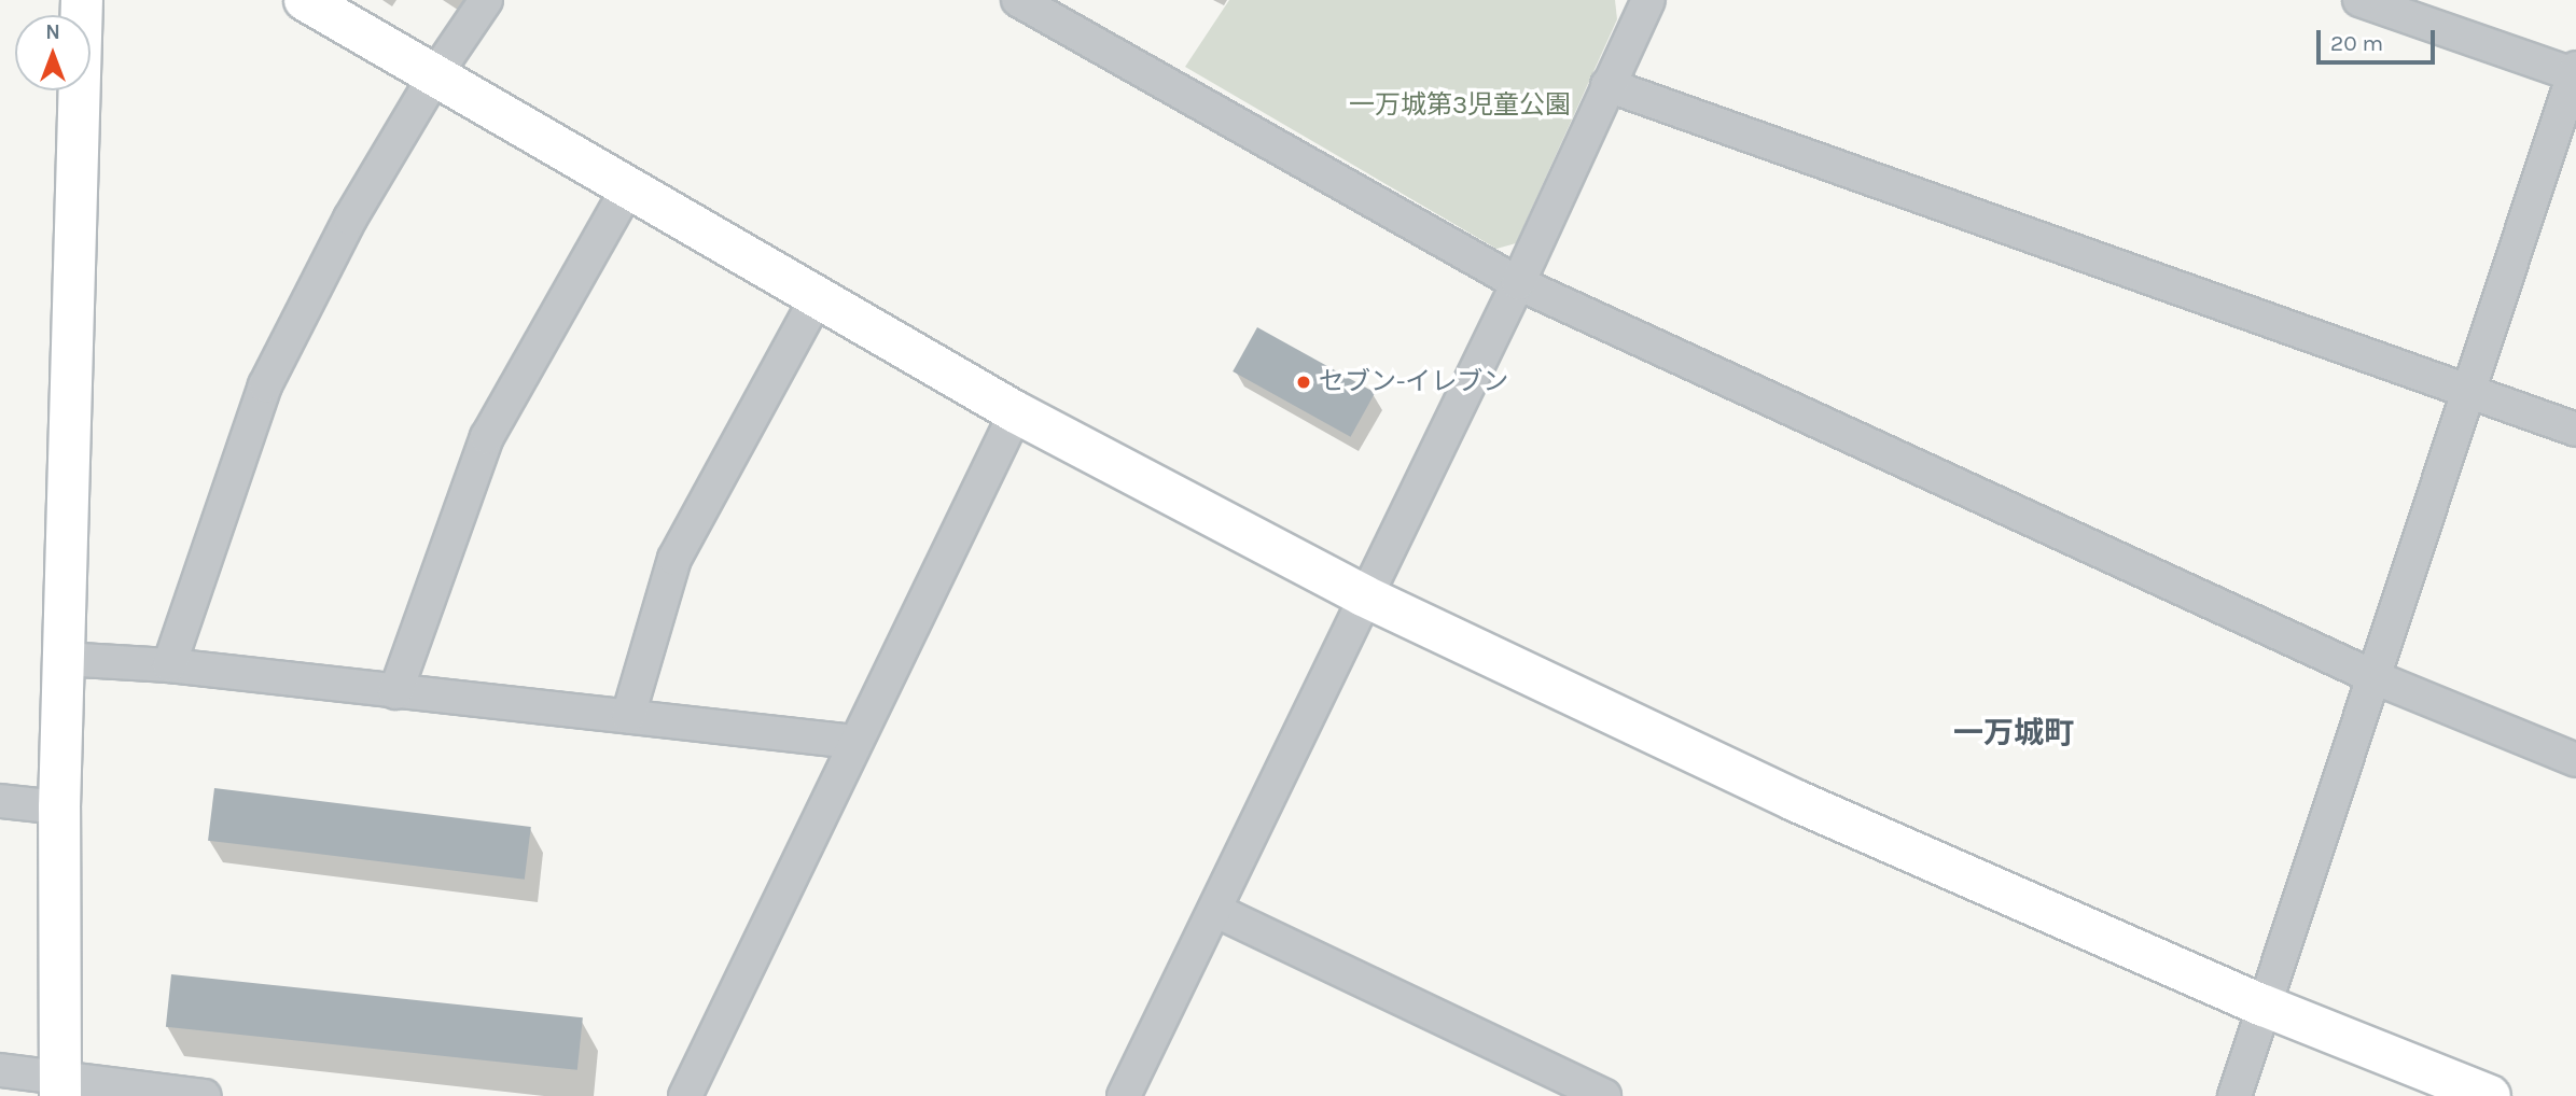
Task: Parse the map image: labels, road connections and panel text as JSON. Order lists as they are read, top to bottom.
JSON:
{
  "districts": ["一万城町"],
  "parks": ["一万城第3児童公園"],
  "places": ["セブン-イレブン"],
  "scale_bar": "20 m",
  "north": "top"
}
